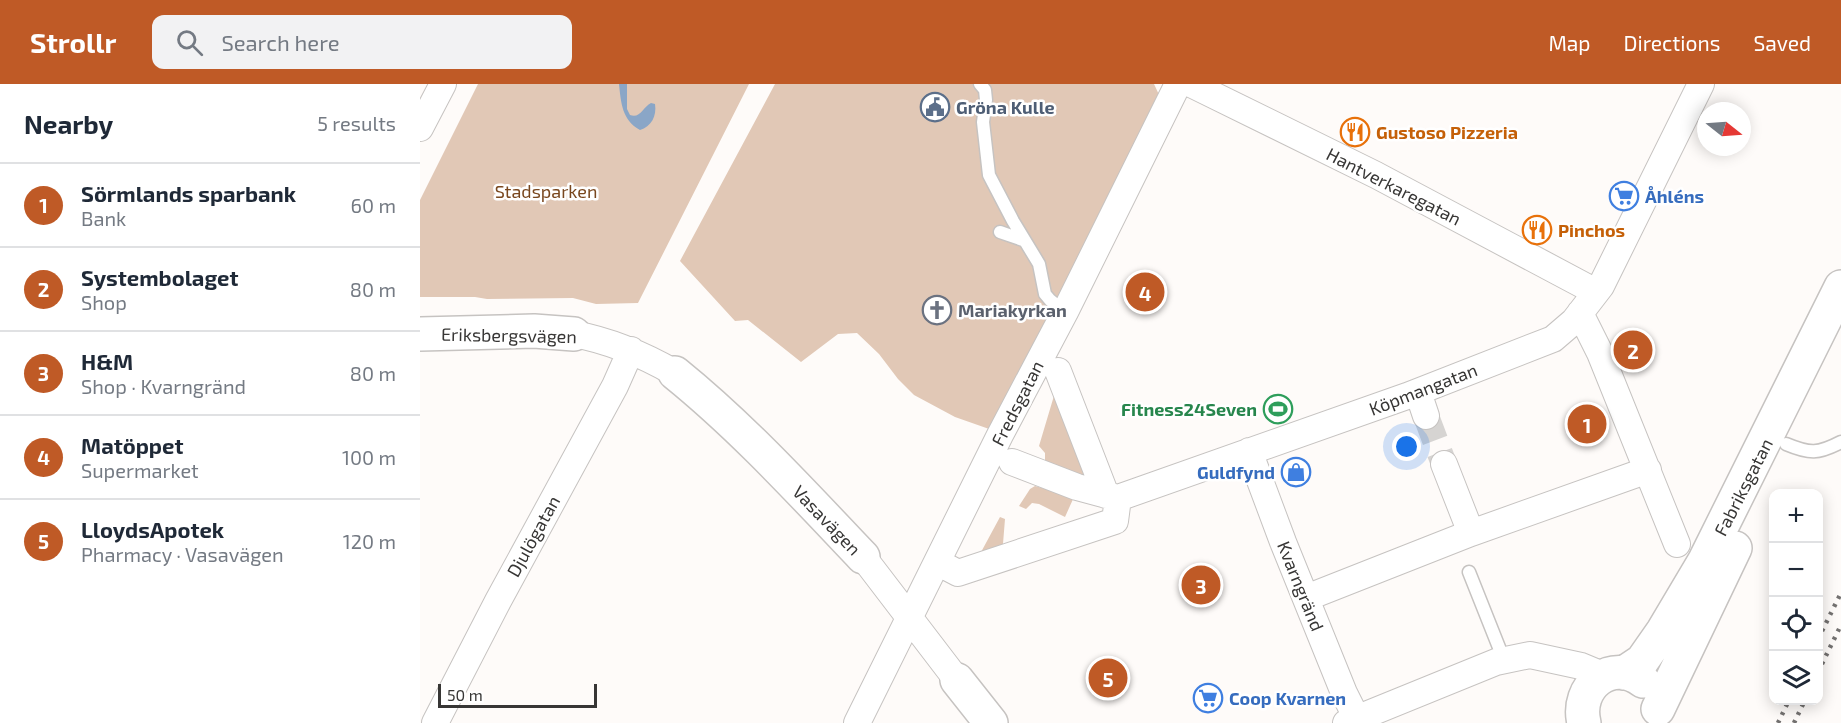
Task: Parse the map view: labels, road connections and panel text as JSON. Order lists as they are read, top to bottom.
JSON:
{
  "streets": {
    "street": [
      "Hantverkaregatan",
      "Eriksbergsvägen",
      "Köpmangatan",
      "Fredsgatan",
      "Fabriksgatan",
      "Vasavägen",
      "Djulögatan",
      "Kvarngränd"
    ]
  },
  "crossings": [
    ["Hantverkaregatan", "Köpmangatan"],
    ["Eriksbergsvägen", "Vasavägen"],
    ["Eriksbergsvägen", "Djulögatan"],
    ["Köpmangatan", "Kvarngränd"],
    ["Fredsgatan", "Vasavägen"],
    ["Vasavägen", "Djulögatan"]
  ],
  "parks": ["Stadsparken"],
  "places": {
    "public building": ["Gröna Kulle"],
    "restaurant": ["Gustoso Pizzeria", "Pinchos"],
    "supermarket": ["Åhléns", "Coop Kvarnen"],
    "church": ["Mariakyrkan"],
    "sports": ["Fitness24Seven"],
    "shop": ["Guldfynd"]
  },
  "scale_bar": "50 m",
  "north": "right",
  "page": {
    "header": "Strollr",
    "search": "Search here",
    "nav": ["Map", "Directions", "Saved"],
    "heading": ["Nearby", "5 results"],
    "list": [
      {
        "mark": "1",
        "name": "Sörmlands sparbank",
        "note": "Bank",
        "value": "60 m"
      },
      {
        "mark": "2",
        "name": "Systembolaget",
        "note": "Shop",
        "value": "80 m"
      },
      {
        "mark": "3",
        "name": "H&M",
        "note": "Shop · Kvarngränd",
        "value": "80 m"
      },
      {
        "mark": "4",
        "name": "Matöppet",
        "note": "Supermarket",
        "value": "100 m"
      },
      {
        "mark": "5",
        "name": "LloydsApotek",
        "note": "Pharmacy · Vasavägen",
        "value": "120 m"
      }
    ],
    "pins": [
      "4",
      "2",
      "1",
      "3",
      "5"
    ],
    "map_buttons": ["+", "−"],
    "scale": "50 m"
  }
}
